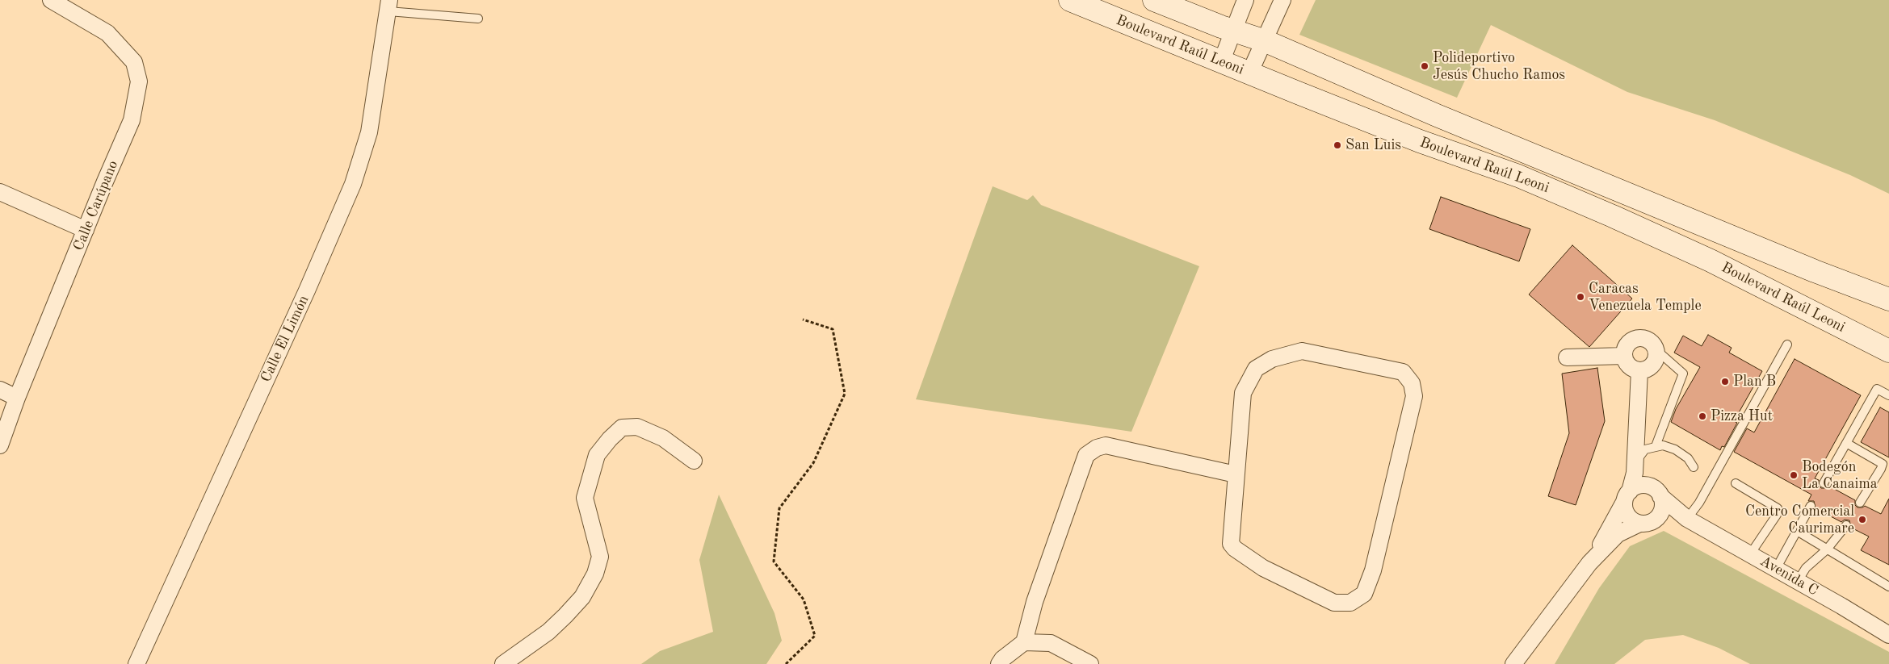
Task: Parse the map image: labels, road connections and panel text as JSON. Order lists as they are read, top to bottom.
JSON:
{
  "streets": {
    "main road": ["Boulevard Raúl Leoni"],
    "street": ["Calle Carúpano", "Calle El Limón", "Avenida C"]
  },
  "places": [
    "Polideportivo Jesús Chucho Ramos",
    "San Luis",
    "Caracas Venezuela Temple",
    "Plan B",
    "Pizza Hut",
    "Bodegón La Canaima",
    "Centro Comercial Caurimare"
  ]
}
